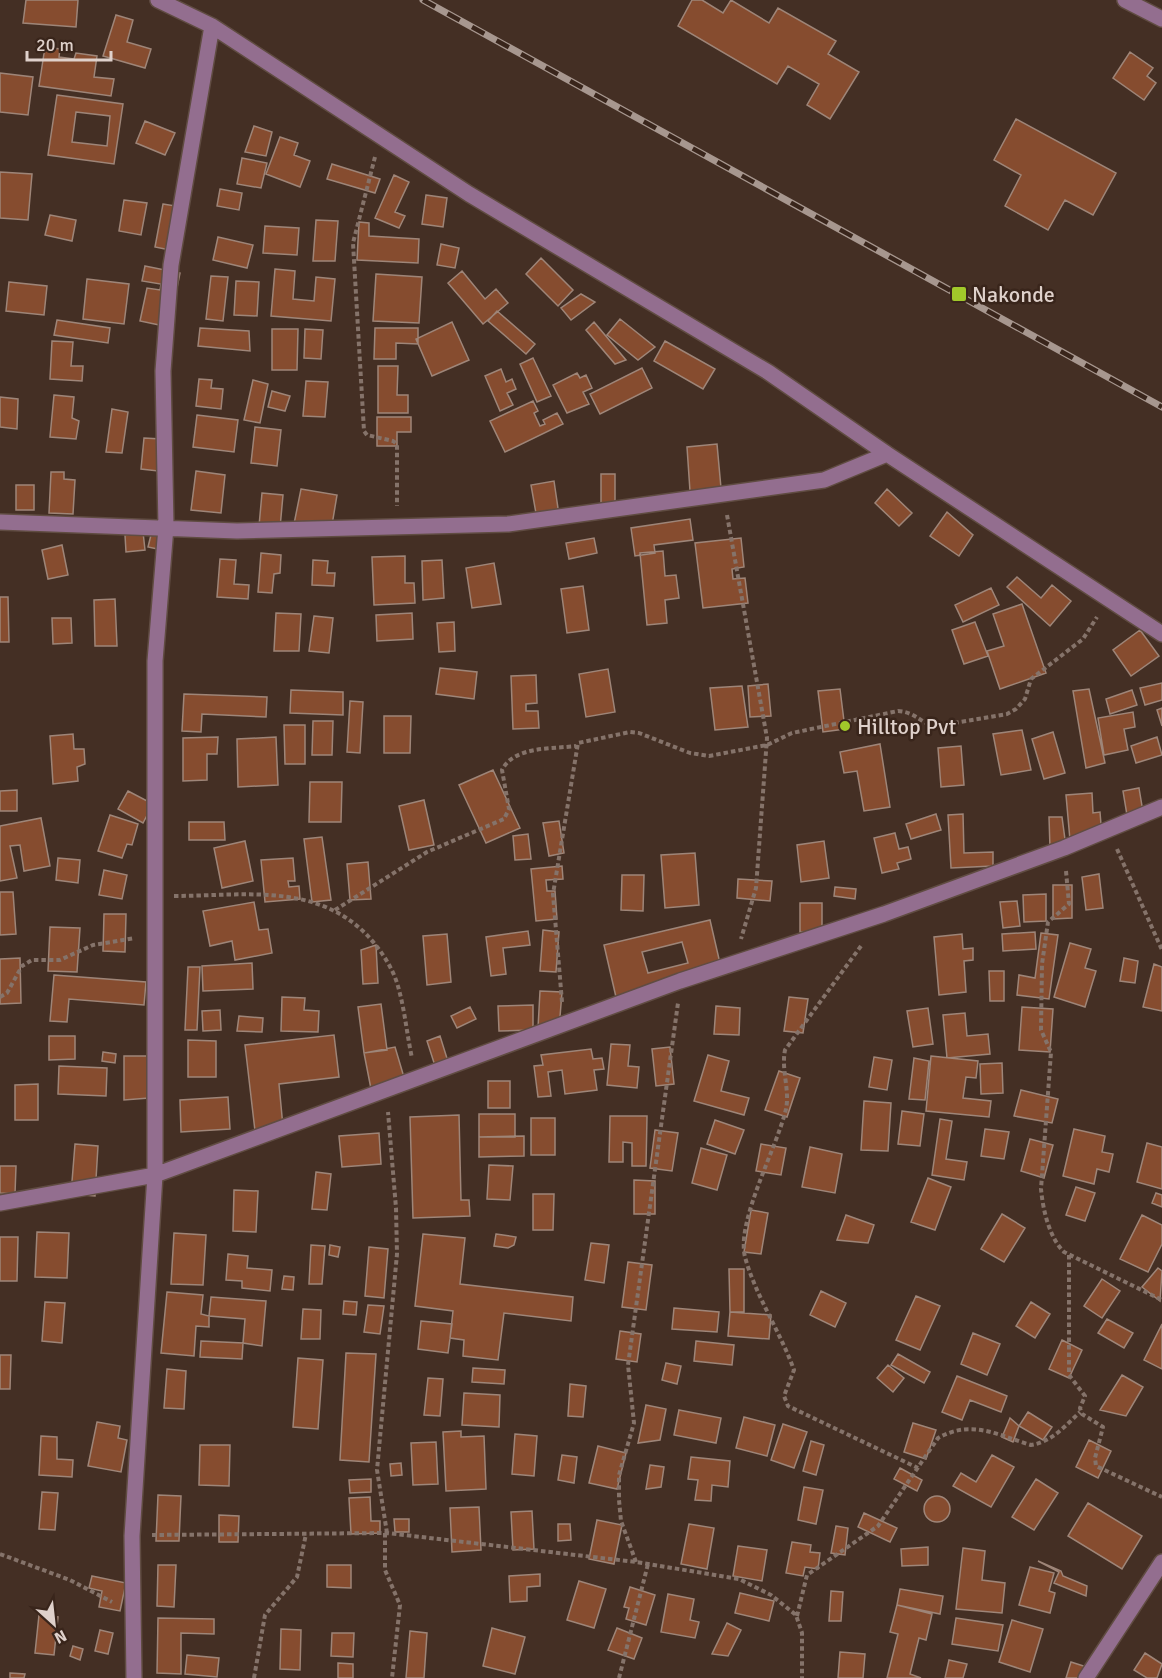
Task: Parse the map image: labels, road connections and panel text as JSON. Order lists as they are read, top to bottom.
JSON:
{
  "places": {
    "transit": ["Nakonde"],
    "other": ["Hilltop Pvt"]
  },
  "scale_bar": "20 m",
  "north": "bottom right"
}
